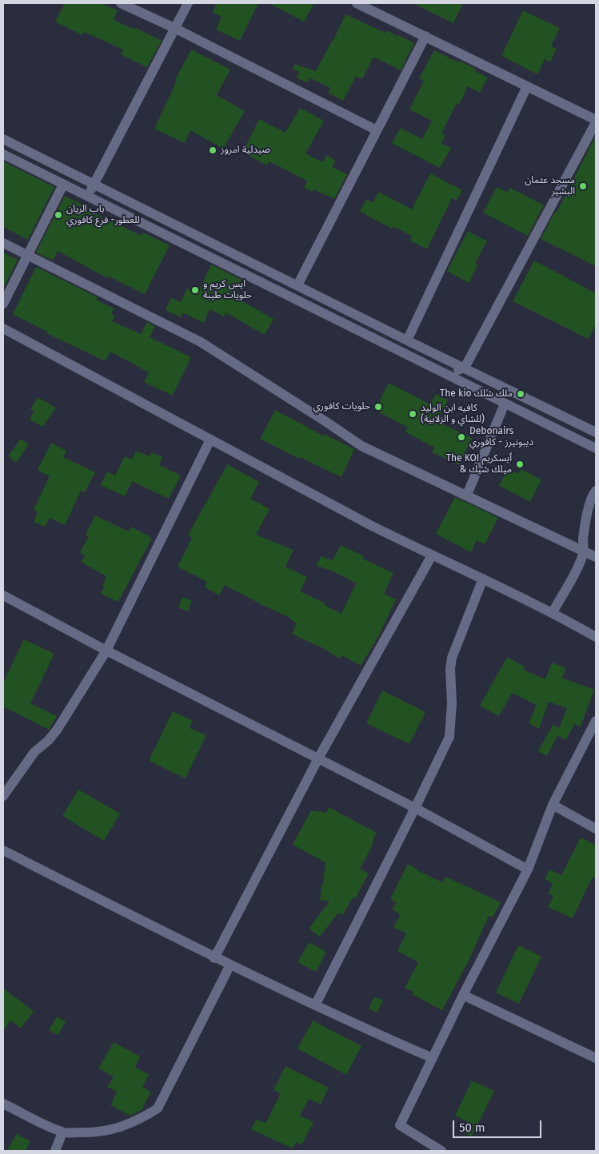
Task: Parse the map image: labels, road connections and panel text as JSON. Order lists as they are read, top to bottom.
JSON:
{
  "places": [
    "صيدلية امروز",
    "مسجد عثمان البشير",
    "باب الريان للعطور- فرع كافوري",
    "ايس كريم و حلويات طيبة",
    "The kio ملك شلك",
    "حلويات كافوري",
    "كافيه ابن الوليد (للشاي و الزلابية)",
    "Debonairs ديبونيرز - كافوري",
    "The KOI ٱيسكريم & ميلك شيك"
  ],
  "scale_bar": "50 m"
}
